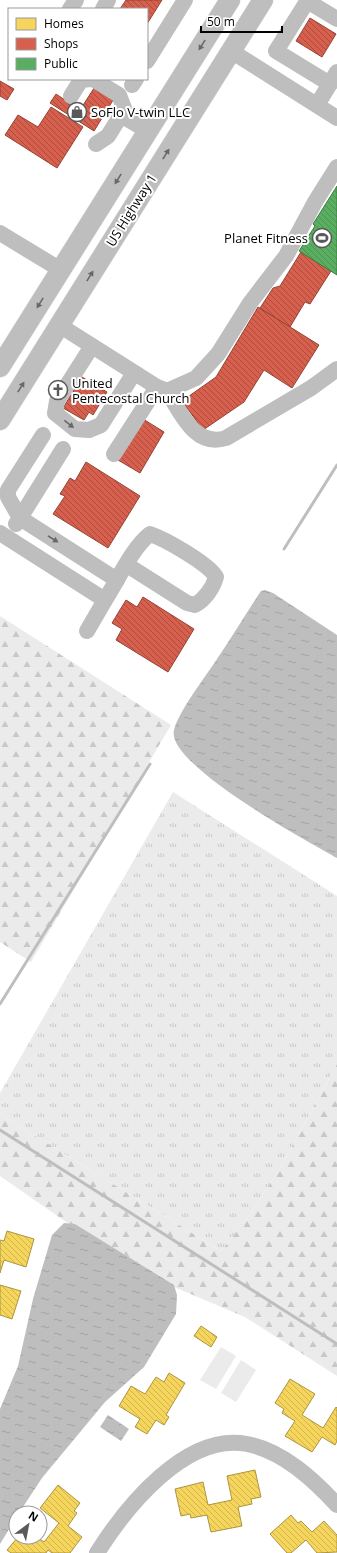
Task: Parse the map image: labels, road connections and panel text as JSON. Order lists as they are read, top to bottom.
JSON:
{
  "streets": {
    "main road": ["US Highway 1"]
  },
  "places": {
    "shop": ["SoFlo V-twin LLC"],
    "sports": ["Planet Fitness"],
    "church": ["United Pentecostal Church"]
  },
  "legend": ["Homes", "Shops", "Public"],
  "scale_bar": "50 m",
  "north": "top right"
}
